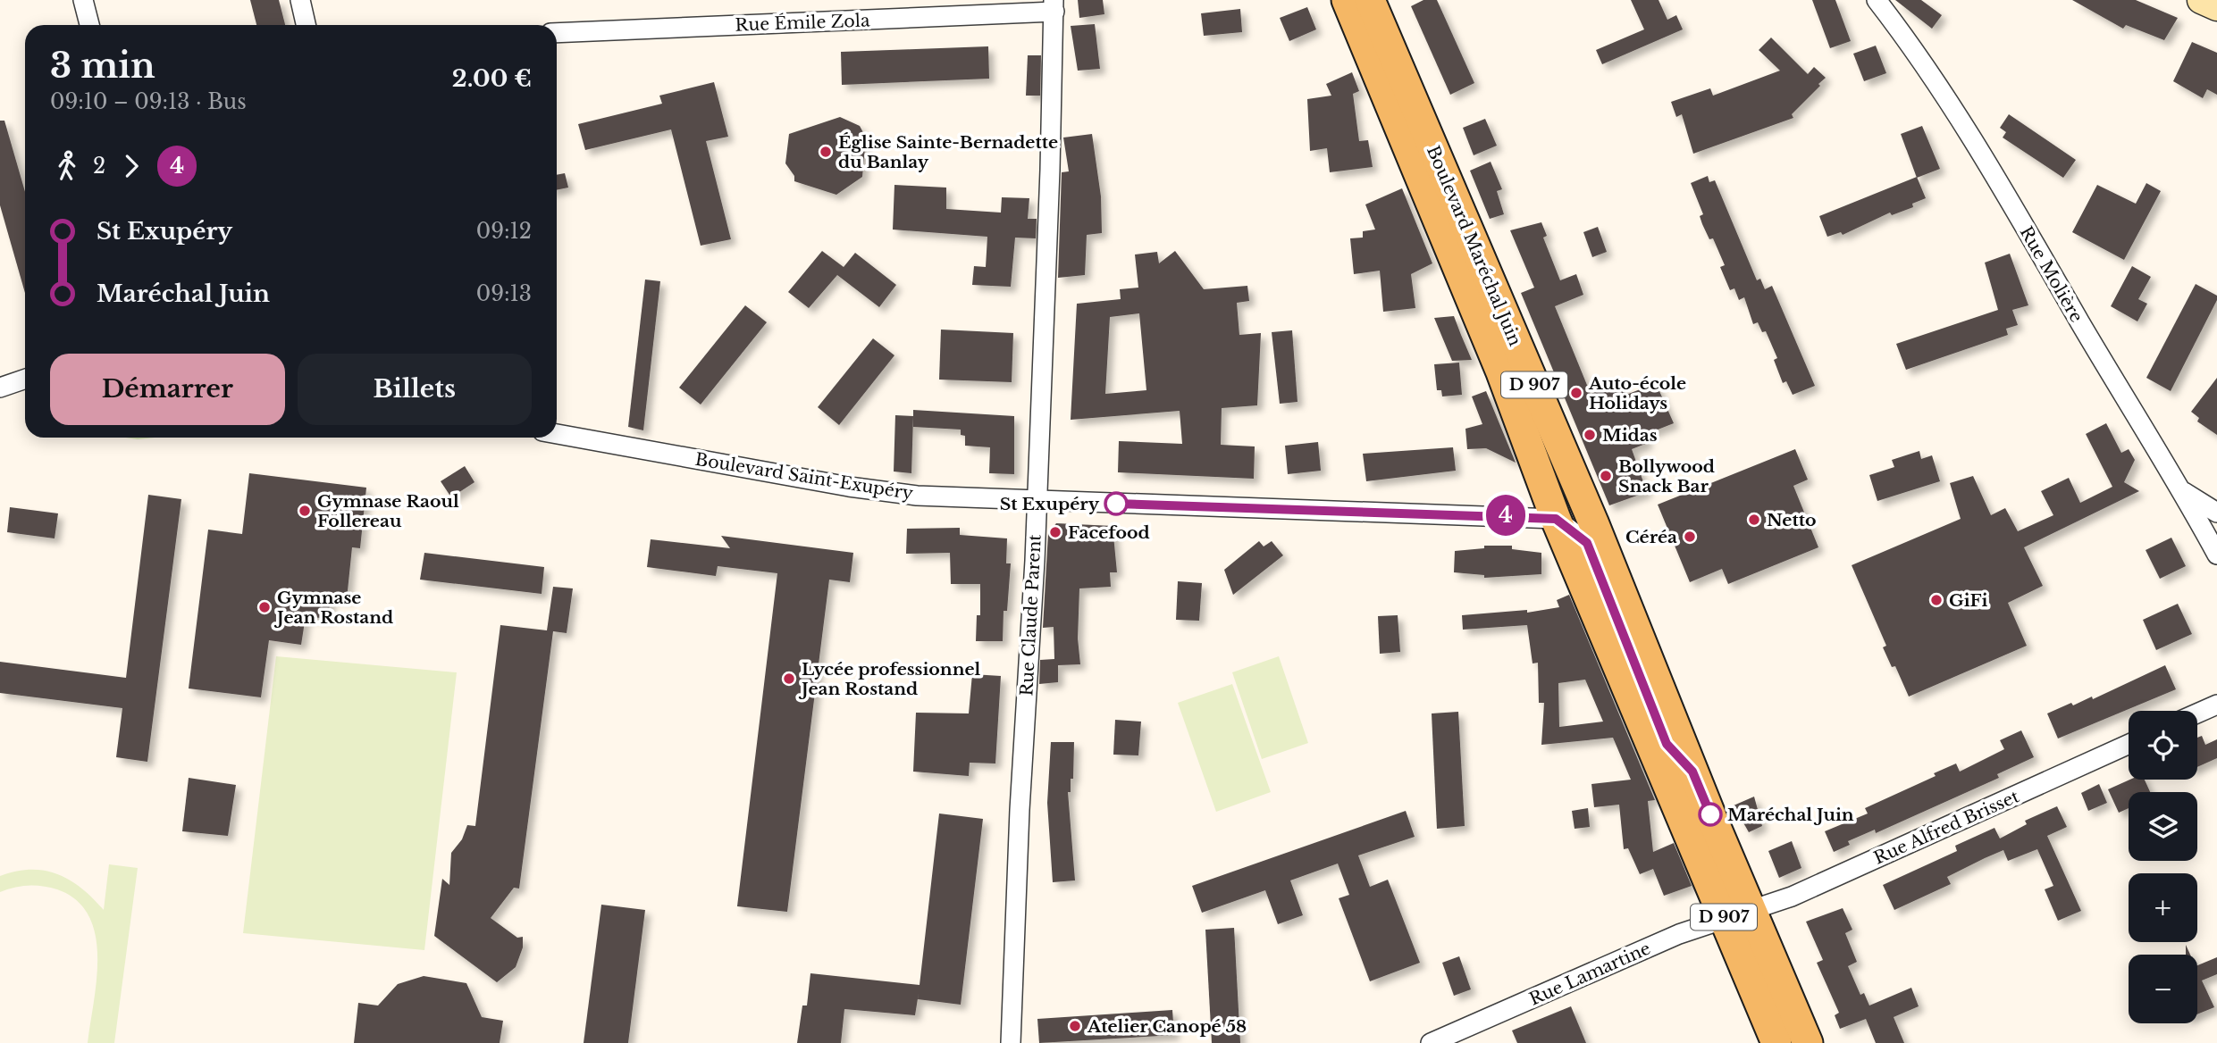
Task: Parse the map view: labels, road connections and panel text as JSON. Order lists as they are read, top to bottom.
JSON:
{
  "streets": {
    "main road": ["Boulevard Maréchal Juin", "D 907"],
    "street": [
      "Rue Émile Zola",
      "Rue Molière",
      "Boulevard Saint-Exupéry",
      "Rue Claude Parent",
      "Rue Alfred Brisset",
      "Rue Lamartine"
    ]
  },
  "crossings": [
    ["Rue Émile Zola", "Rue Claude Parent"],
    ["Boulevard Maréchal Juin", "Boulevard Saint-Exupéry"],
    ["Boulevard Maréchal Juin", "Rue Alfred Brisset"],
    ["Boulevard Maréchal Juin", "Rue Lamartine"],
    ["Boulevard Saint-Exupéry", "Rue Claude Parent"],
    ["Rue Alfred Brisset", "Rue Lamartine"]
  ],
  "places": [
    "Église Sainte-Bernadette du Banlay",
    "Auto-école Holidays",
    "Midas",
    "Bollywood Snack Bar",
    "St Exupéry",
    "Gymnase Raoul Follereau",
    "Netto",
    "Facefood",
    "Céréa",
    "GiFi",
    "Gymnase Jean Rostand",
    "Lycée professionnel Jean Rostand",
    "Maréchal Juin",
    "Atelier Canopé 58"
  ],
  "lines": ["bus line 4"],
  "page": {
    "on_map": "4",
    "heading": ["3 min", "09:10 – 09:13 · Bus", "2.00 €"],
    "legs": ["2", "4"],
    "list": [
      {
        "name": "St Exupéry",
        "value": "09:12"
      },
      {
        "name": "Maréchal Juin",
        "value": "09:13"
      }
    ],
    "buttons": ["Démarrer", "Billets"],
    "map_buttons": ["+", "−"]
  }
}
